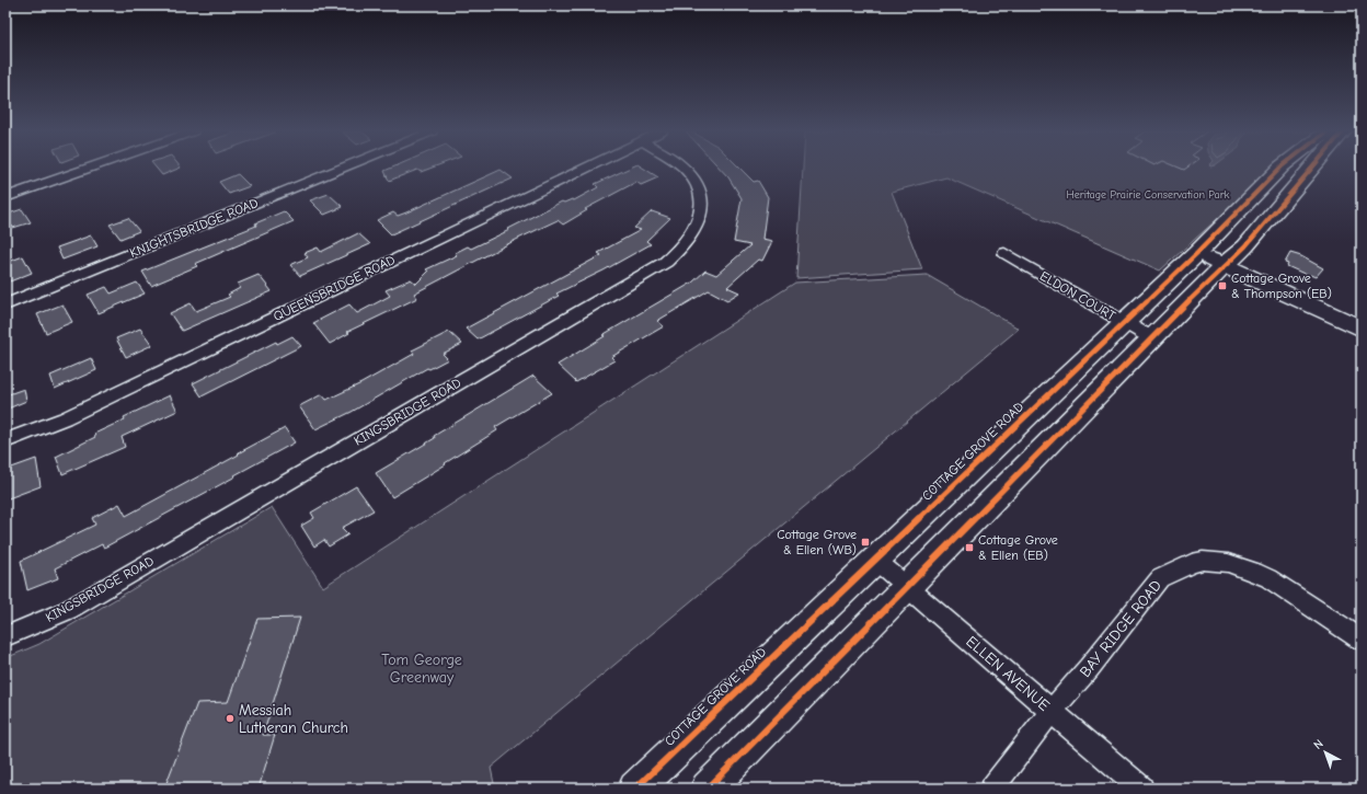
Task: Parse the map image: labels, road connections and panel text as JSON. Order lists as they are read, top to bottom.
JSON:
{
  "streets": {
    "main road": ["COTTAGE GROVE ROAD"],
    "street": [
      "KNIGHTSBRIDGE ROAD",
      "QUEENSBRIDGE ROAD",
      "ELDON COURT",
      "KINGSBRIDGE ROAD",
      "BAY RIDGE ROAD",
      "ELLEN AVENUE"
    ]
  },
  "crossings": [
    ["ELDON COURT", "COTTAGE GROVE ROAD"],
    ["COTTAGE GROVE ROAD", "ELLEN AVENUE"],
    ["BAY RIDGE ROAD", "ELLEN AVENUE"]
  ],
  "parks": ["Heritage Prairie Conservation Park", "Tom George Greenway"],
  "places": {
    "transit": ["Cottage Grove & Thompson (EB)", "Cottage Grove & Ellen (WB)", "Cottage Grove & Ellen (EB)"],
    "other": ["Messiah Lutheran Church"]
  },
  "north": "top left"
}
